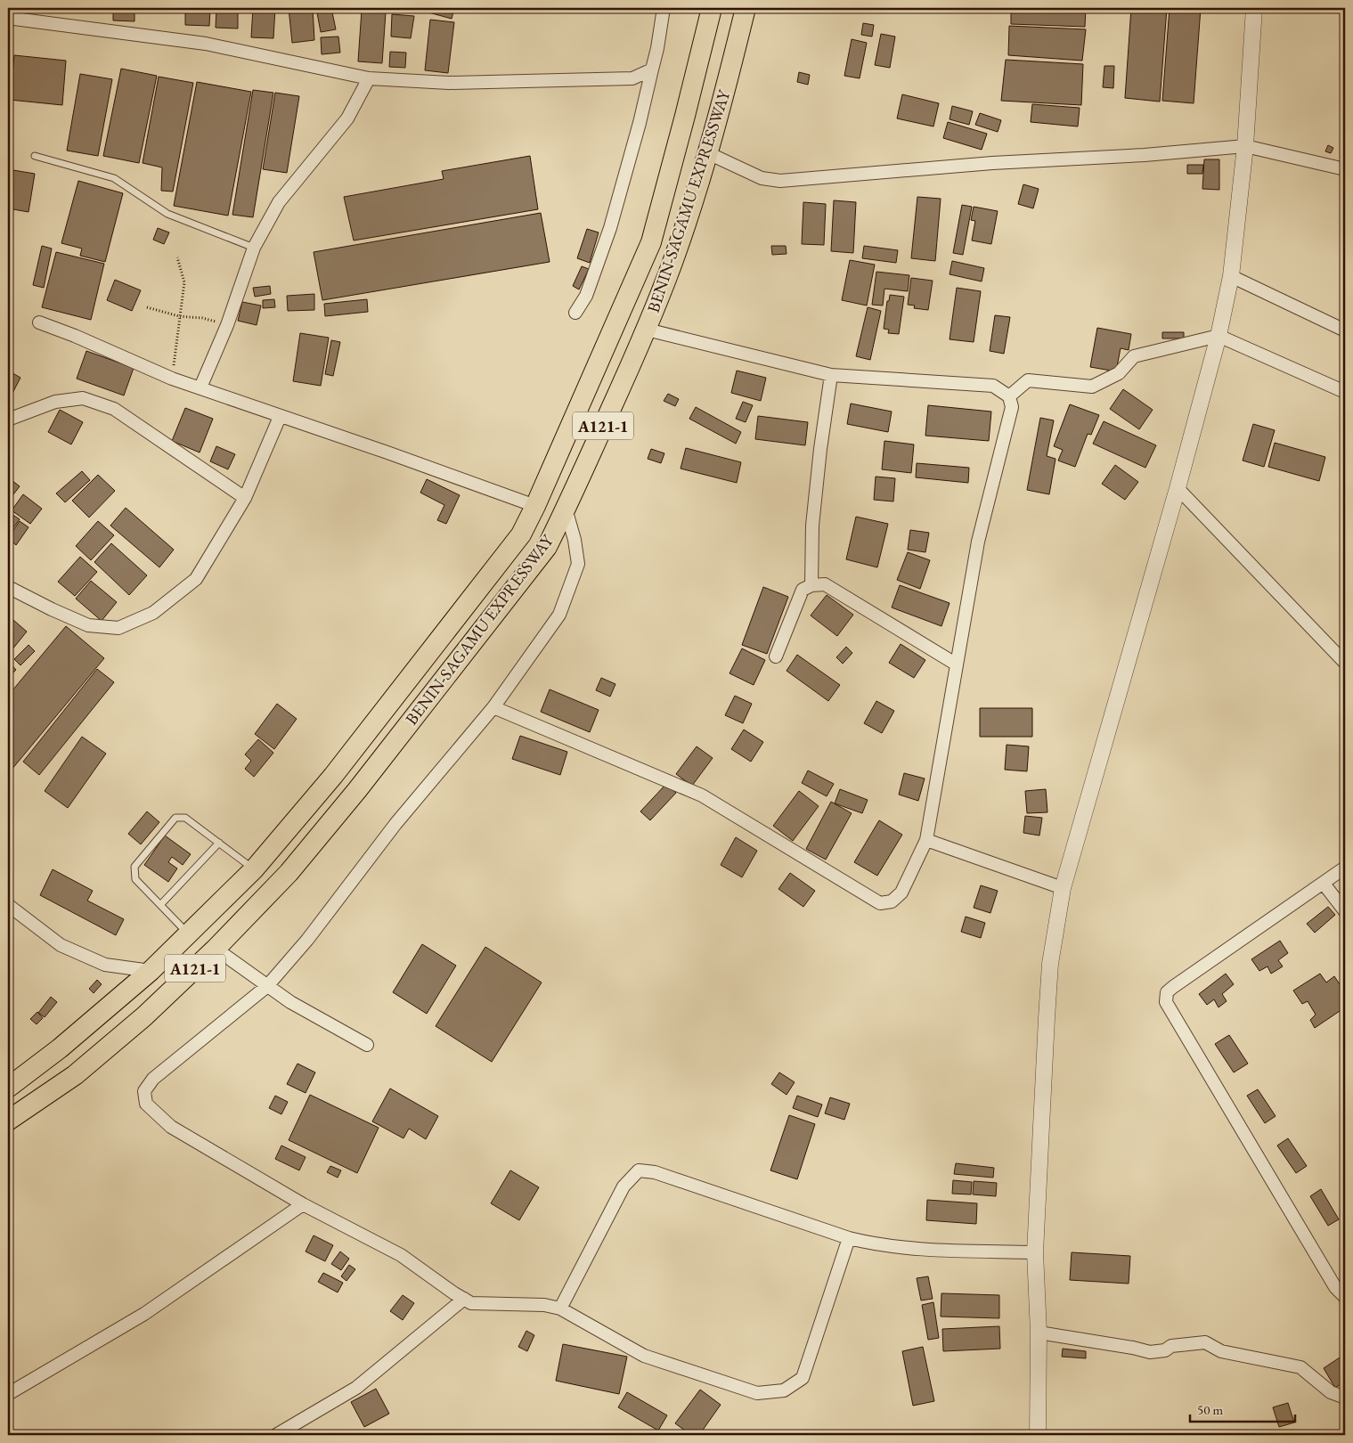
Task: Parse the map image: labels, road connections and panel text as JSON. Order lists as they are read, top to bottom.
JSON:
{
  "streets": {
    "highway": ["BENIN-SAGAMU EXPRESSWAY", "A121-1"]
  },
  "crossings": [
    ["BENIN-SAGAMU EXPRESSWAY", "A121-1"]
  ],
  "scale_bar": "50 m"
}
